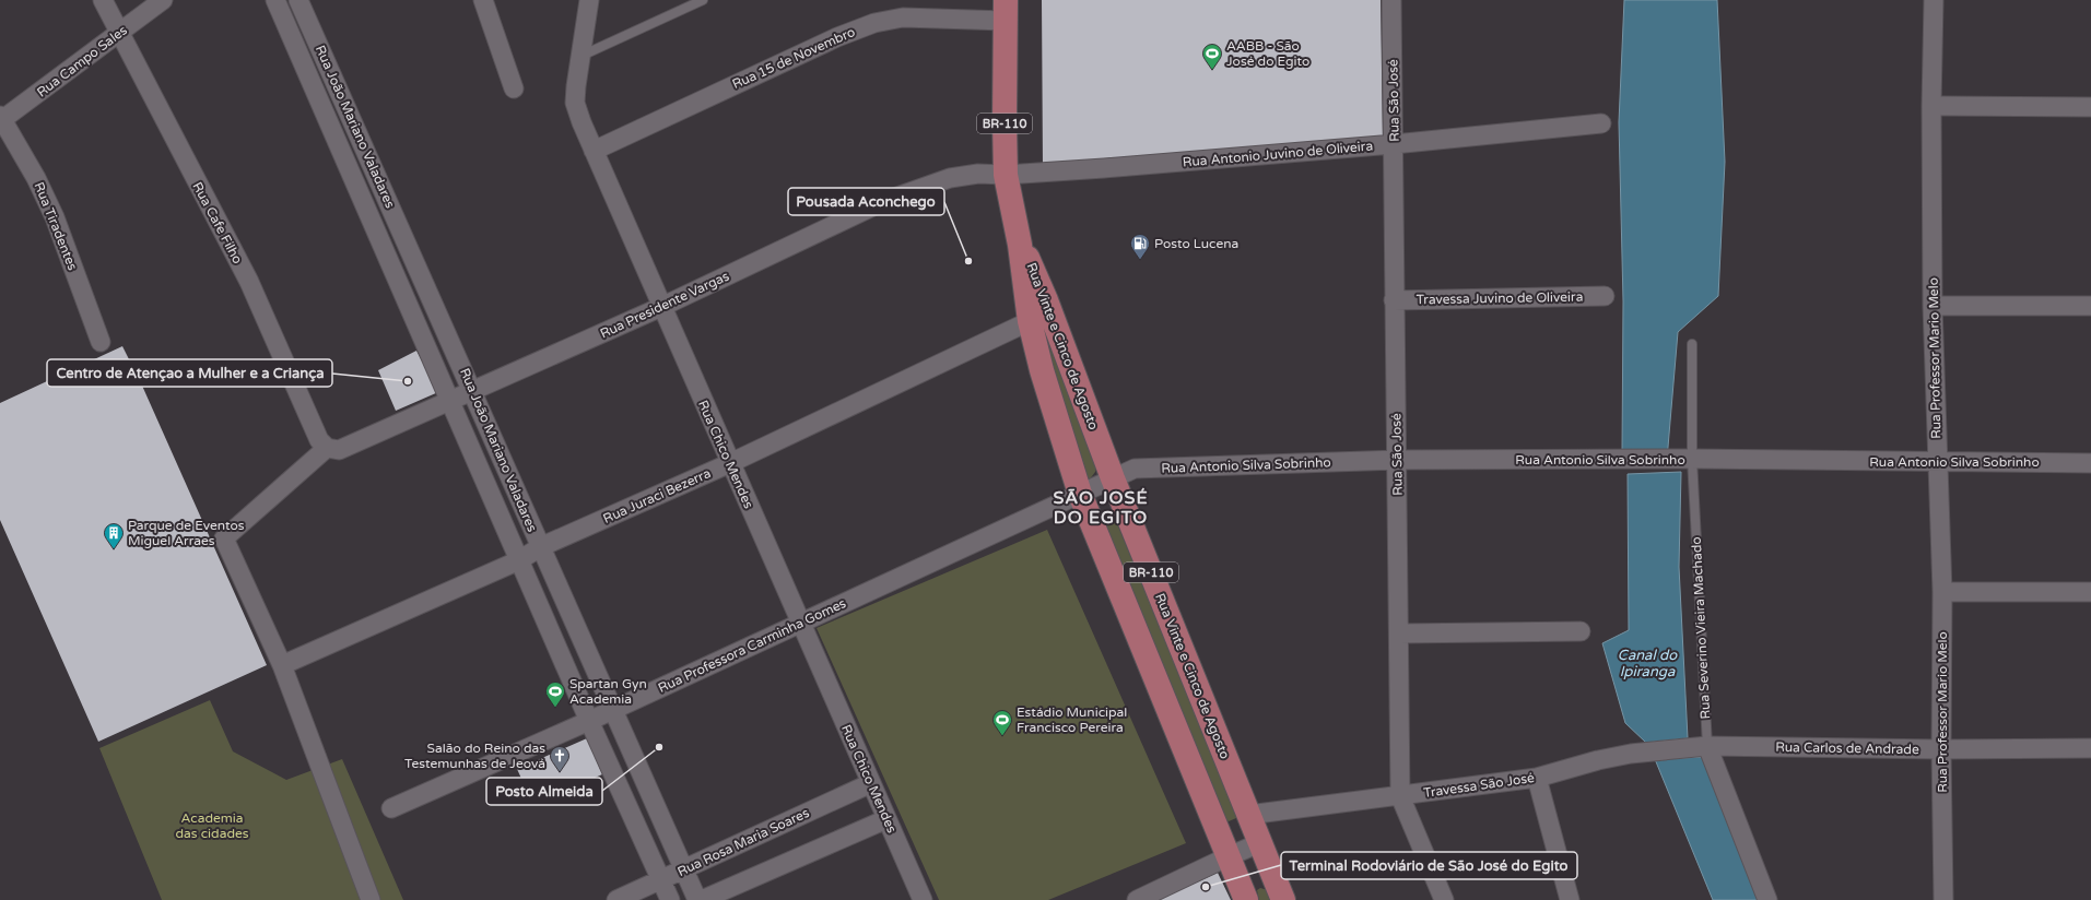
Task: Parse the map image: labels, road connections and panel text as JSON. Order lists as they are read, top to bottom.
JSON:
{
  "streets": {
    "main road": ["BR-110", "Rua Vinte e Cinco de Agosto"],
    "street": [
      "Rua 15 de Novembro",
      "Rua Campo Sales",
      "Rua São José",
      "Rua João Mariano Valadares",
      "Rua Antonio Juvino de Oliveira",
      "Rua Cafe Filho",
      "Rua Tiradentes",
      "Travessa Juvino de Oliveira",
      "Rua Presidente Vargas",
      "Rua Professor Mario Melo",
      "Rua Chico Mendes",
      "Rua Antonio Silva Sobrinho",
      "Rua Juraci Bezerra",
      "Rua Severino Vieira Machado",
      "Rua Professora Carminha Gomes",
      "Rua Carlos de Andrade",
      "Travessa São José",
      "Rua Rosa Maria Soares"
    ]
  },
  "crossings": [
    ["Rua 15 de Novembro", "BR-110"],
    ["Rua 15 de Novembro", "Rua Chico Mendes"],
    ["Rua Campo Sales", "Rua Cafe Filho"],
    ["Rua Campo Sales", "Rua Tiradentes"],
    ["Rua São José", "Rua Antonio Juvino de Oliveira"],
    ["Rua São José", "Travessa Juvino de Oliveira"],
    ["Rua São José", "Rua Antonio Silva Sobrinho"],
    ["Rua São José", "Travessa São José"],
    ["BR-110", "Rua Antonio Juvino de Oliveira"],
    ["BR-110", "Rua Presidente Vargas"],
    ["BR-110", "Rua Vinte e Cinco de Agosto"],
    ["Rua João Mariano Valadares", "Rua Presidente Vargas"],
    ["Rua João Mariano Valadares", "Rua Juraci Bezerra"],
    ["Rua João Mariano Valadares", "Rua Professora Carminha Gomes"],
    ["Rua João Mariano Valadares", "Rua Rosa Maria Soares"],
    ["Rua Antonio Juvino de Oliveira", "Rua Presidente Vargas"],
    ["Rua Cafe Filho", "Rua Presidente Vargas"],
    ["Rua Presidente Vargas", "Rua Chico Mendes"],
    ["Rua Vinte e Cinco de Agosto", "Rua Antonio Silva Sobrinho"],
    ["Rua Vinte e Cinco de Agosto", "Rua Juraci Bezerra"],
    ["Rua Vinte e Cinco de Agosto", "Rua Professora Carminha Gomes"],
    ["Rua Vinte e Cinco de Agosto", "Travessa São José"],
    ["Rua Professor Mario Melo", "Rua Antonio Silva Sobrinho"],
    ["Rua Professor Mario Melo", "Rua Carlos de Andrade"],
    ["Rua Chico Mendes", "Rua Juraci Bezerra"],
    ["Rua Chico Mendes", "Rua Professora Carminha Gomes"],
    ["Rua Chico Mendes", "Rua Rosa Maria Soares"],
    ["Rua Antonio Silva Sobrinho", "Rua Severino Vieira Machado"],
    ["Rua Antonio Silva Sobrinho", "Rua Professora Carminha Gomes"],
    ["Rua Severino Vieira Machado", "Rua Carlos de Andrade"],
    ["Rua Severino Vieira Machado", "Travessa São José"],
    ["Rua Carlos de Andrade", "Travessa São José"]
  ],
  "districts": ["SÃO JOSÉ DO EGITO"],
  "water": ["Canal do Ipiranga"],
  "parks": ["Academia das cidades"],
  "places": {
    "sports": ["AABB - São José do Egito", "Spartan Gyn Academia", "Estádio Municipal Francisco Pereira"],
    "fuel station": ["Posto Lucena"],
    "other": [
      "Pousada Aconchego",
      "Centro de Atençao a Mulher e a Criança",
      "Posto Almeida",
      "Terminal Rodoviário de São José do Egito"
    ],
    "building": ["Parque de Eventos Miguel Arraes"],
    "church": ["Salão do Reino das Testemunhas de Jeová"]
  }
}
